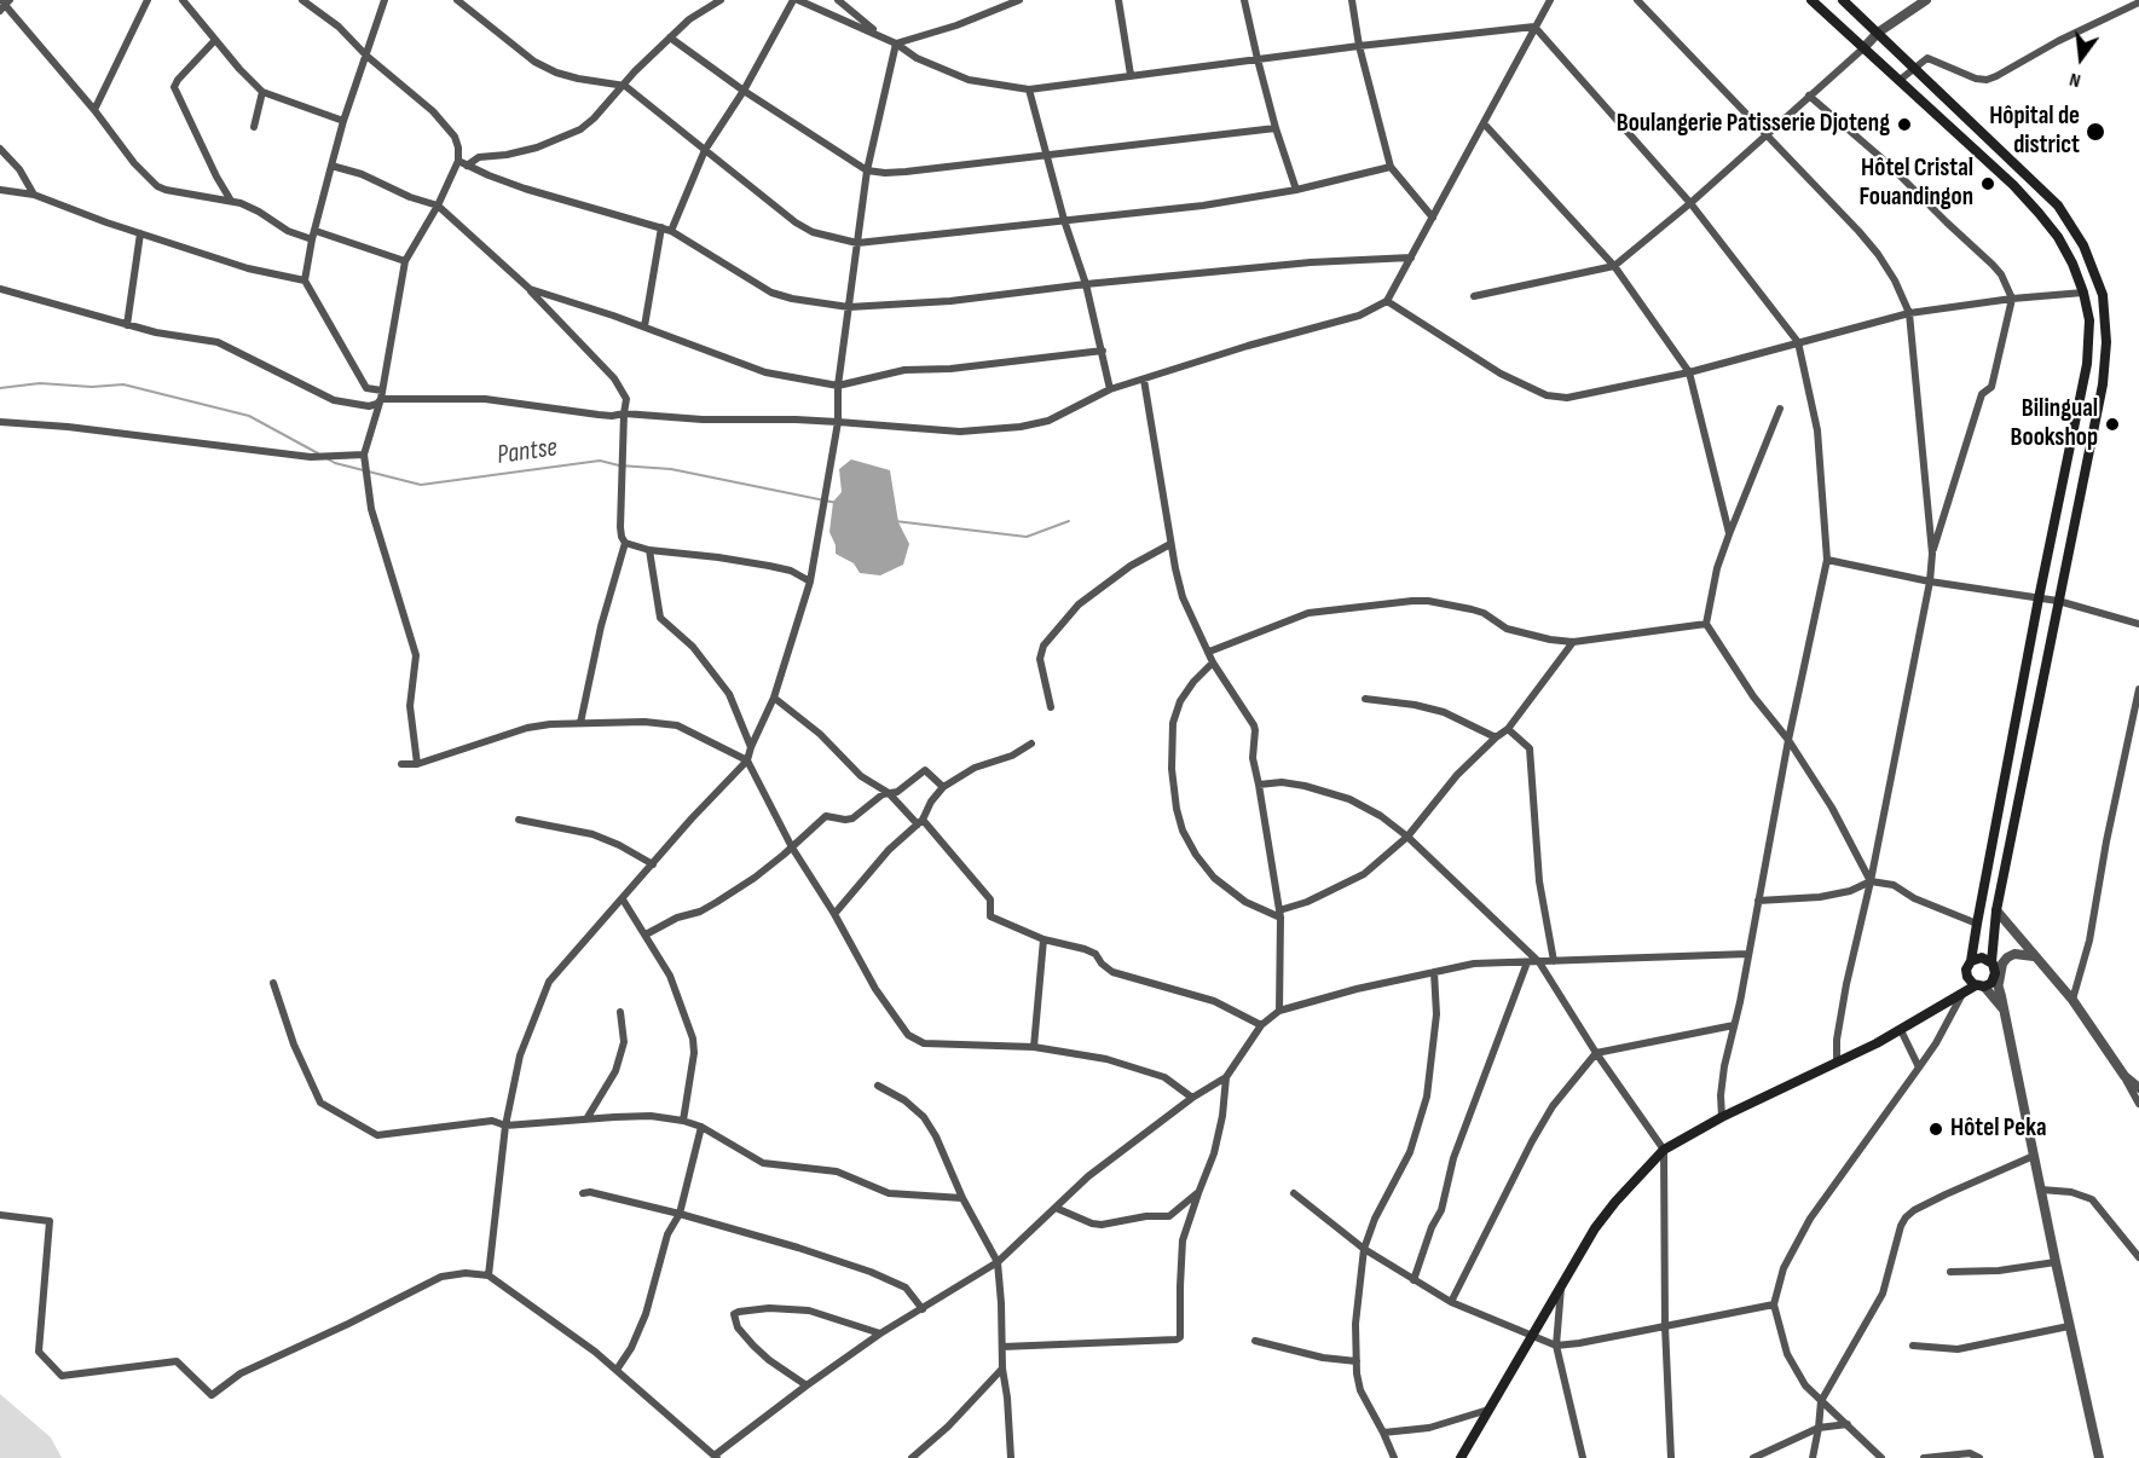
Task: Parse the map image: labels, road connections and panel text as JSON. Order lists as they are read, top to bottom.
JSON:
{
  "water": ["Pantse"],
  "places": [
    "Boulangerie Patisserie Djoteng",
    "Hôpital de district",
    "Hôtel Cristal Fouandingon",
    "Bilingual Bookshop",
    "Hôtel Peka"
  ],
  "north": "bottom"
}
